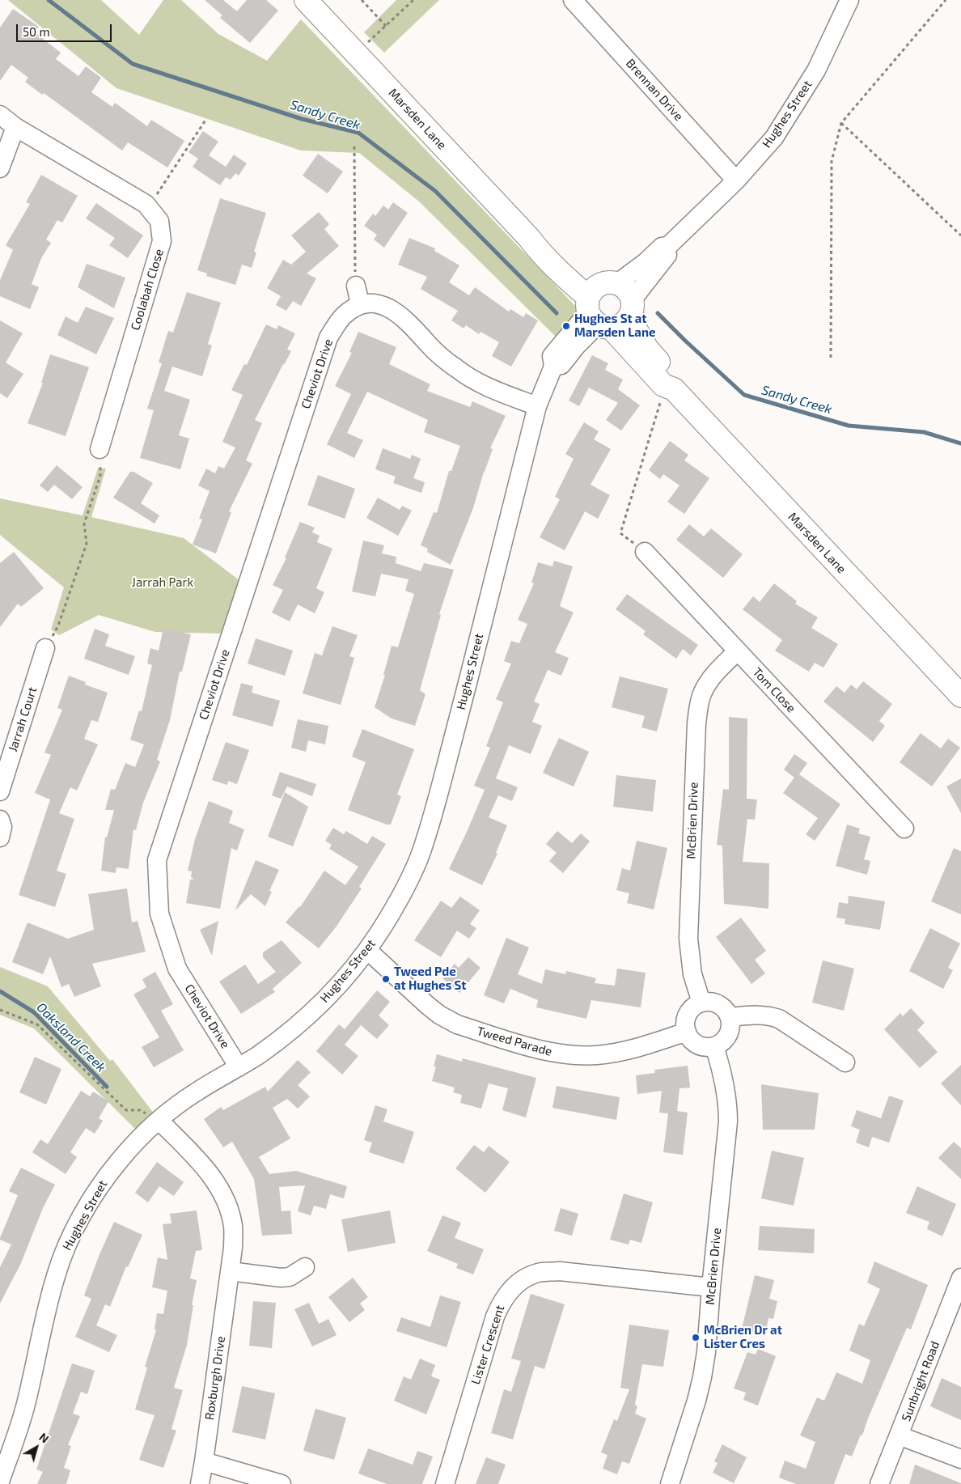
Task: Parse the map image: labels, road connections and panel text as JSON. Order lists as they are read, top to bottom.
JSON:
{
  "streets": {
    "main road": ["Marsden Lane"],
    "street": [
      "Brennan Drive",
      "Hughes Street",
      "Coolabah Close",
      "Cheviot Drive",
      "Tom Close",
      "Jarrah Court",
      "McBrien Drive",
      "Tweed Parade",
      "Lister Crescent",
      "Roxburgh Drive",
      "Sunbright Road"
    ]
  },
  "crossings": [
    ["Brennan Drive", "Hughes Street"],
    ["Hughes Street", "Marsden Lane"],
    ["Hughes Street", "Cheviot Drive"],
    ["Hughes Street", "Tweed Parade"],
    ["Hughes Street", "Roxburgh Drive"],
    ["Tom Close", "McBrien Drive"],
    ["McBrien Drive", "Tweed Parade"],
    ["McBrien Drive", "Lister Crescent"]
  ],
  "water": ["Sandy Creek", "Oaksland Creek"],
  "parks": ["Jarrah Park"],
  "places": ["Hughes St at Marsden Lane", "Tweed Pde at Hughes St", "McBrien Dr at Lister Cres"],
  "scale_bar": "50 m",
  "north": "top right"
}
